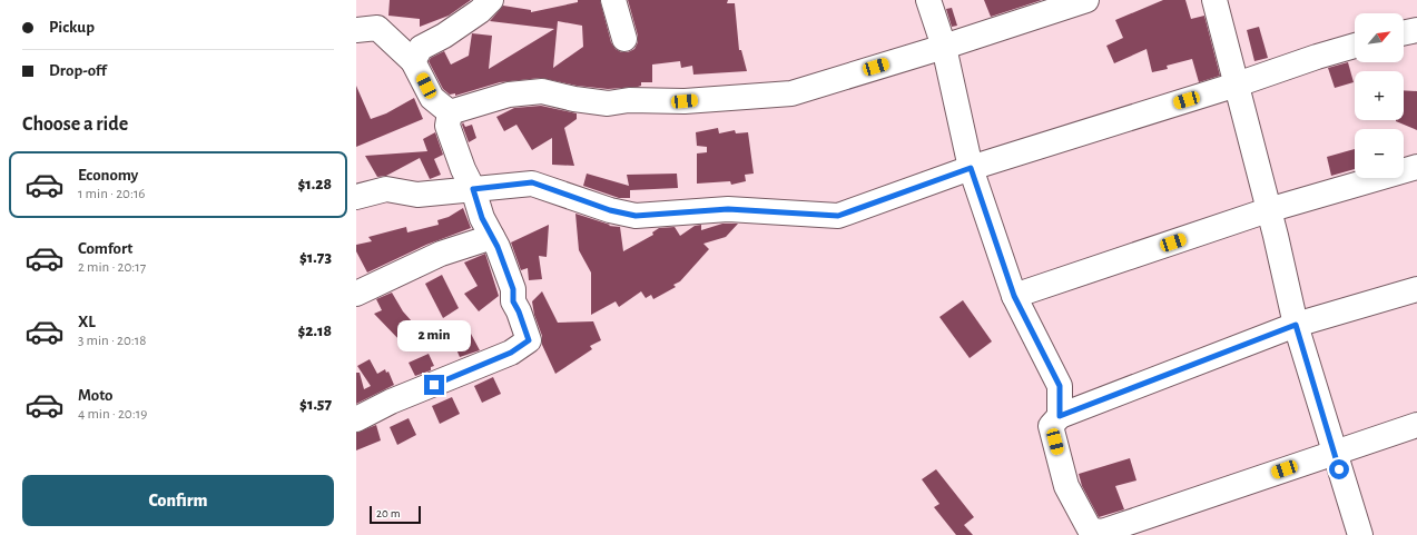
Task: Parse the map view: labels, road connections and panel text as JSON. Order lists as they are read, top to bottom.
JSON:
{
  "scale_bar": "20 m",
  "north": "top right",
  "page": {
    "banner": ["Pickup", "Drop-off"],
    "map_buttons": ["+", "−"],
    "heading": "Choose a ride",
    "list": [
      {
        "name": "Economy",
        "note": "1 min · 20:16",
        "value": "$1.28"
      },
      {
        "name": "Comfort",
        "note": "2 min · 20:17",
        "value": "$1.73"
      },
      {
        "name": "XL",
        "note": "3 min · 20:18",
        "value": "$2.18"
      },
      {
        "name": "Moto",
        "note": "4 min · 20:19",
        "value": "$1.57"
      }
    ],
    "bubble": "2 min",
    "buttons": "Confirm",
    "scale": "20 m"
  }
}
